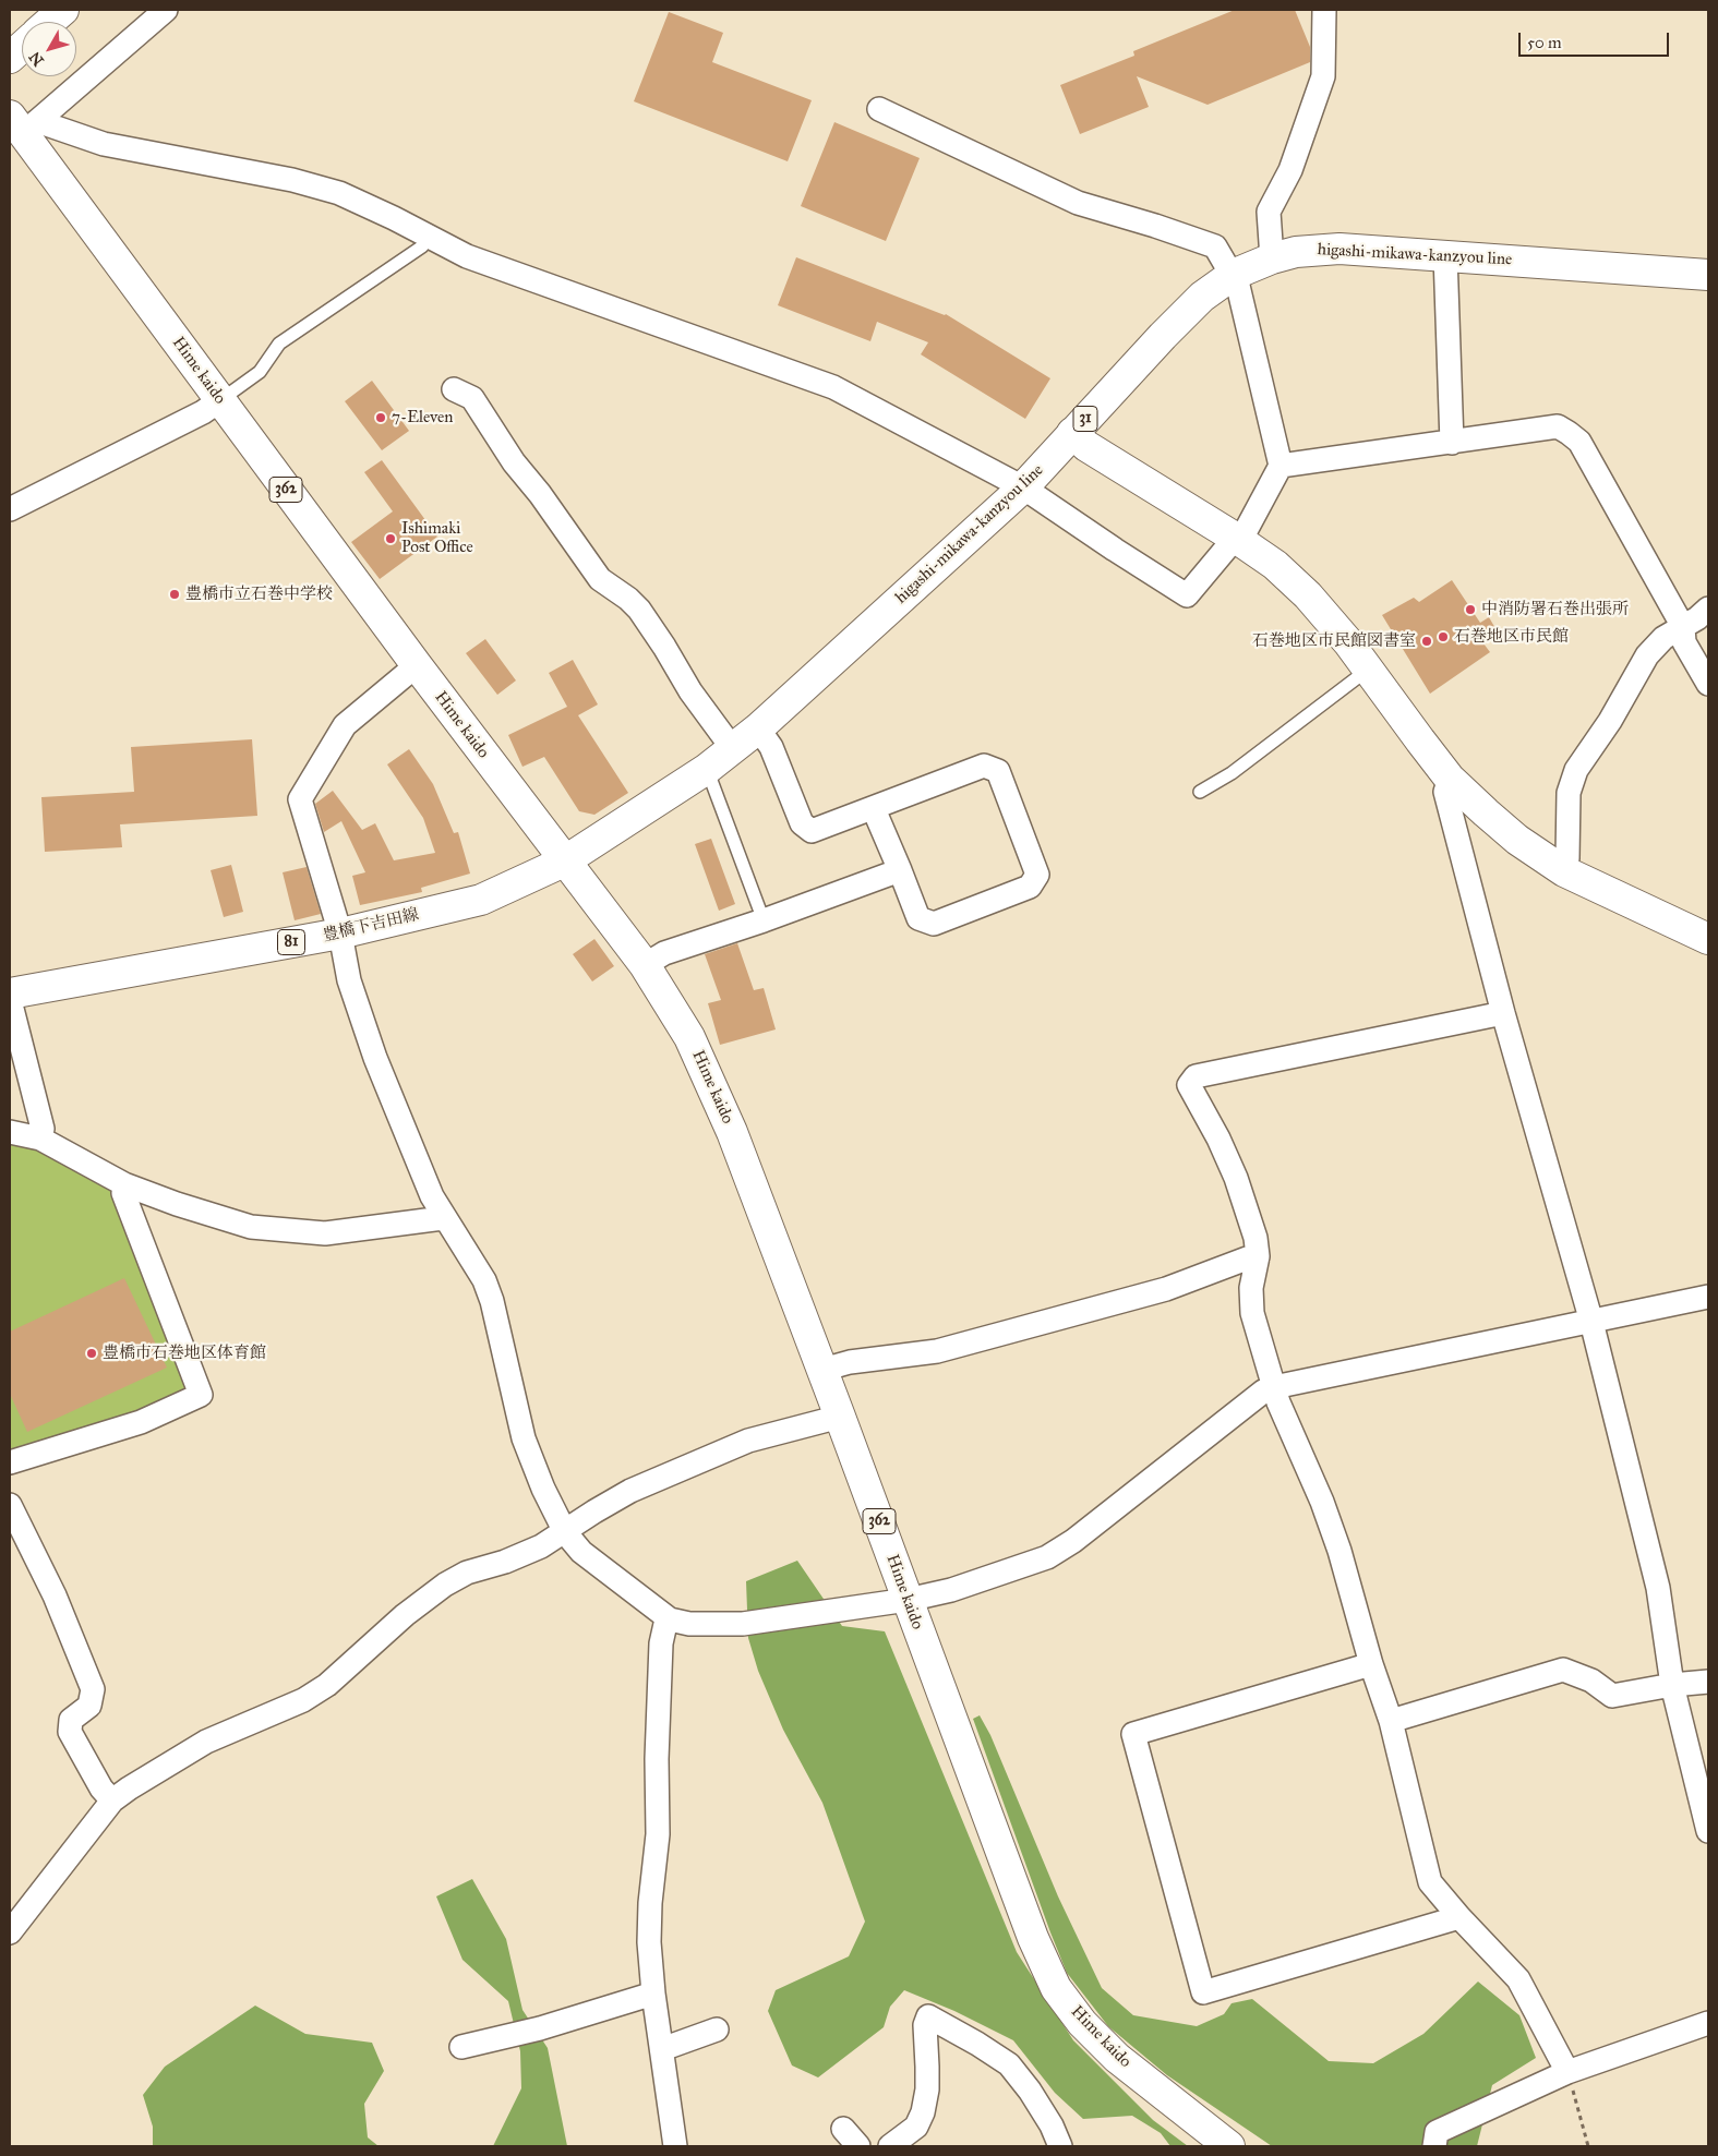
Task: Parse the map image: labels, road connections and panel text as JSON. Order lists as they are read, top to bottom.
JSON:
{
  "streets": {
    "main road": [
      "higashi-mikawa-kanzyou line",
      "Hime kaido",
      "31",
      "362",
      "豊橋下吉田線",
      "81"
    ]
  },
  "crossings": [
    ["higashi-mikawa-kanzyou line", "Hime kaido"],
    ["higashi-mikawa-kanzyou line", "豊橋下吉田線"],
    ["Hime kaido", "豊橋下吉田線"]
  ],
  "places": [
    "7-Eleven",
    "Ishimaki Post Office",
    "豊橋市立石巻中学校",
    "中消防署石巻出張所",
    "石巻地区市民館",
    "石巻地区市民館図書室",
    "豊橋市石巻地区体育館"
  ],
  "scale_bar": "50 m",
  "north": "bottom left"
}
